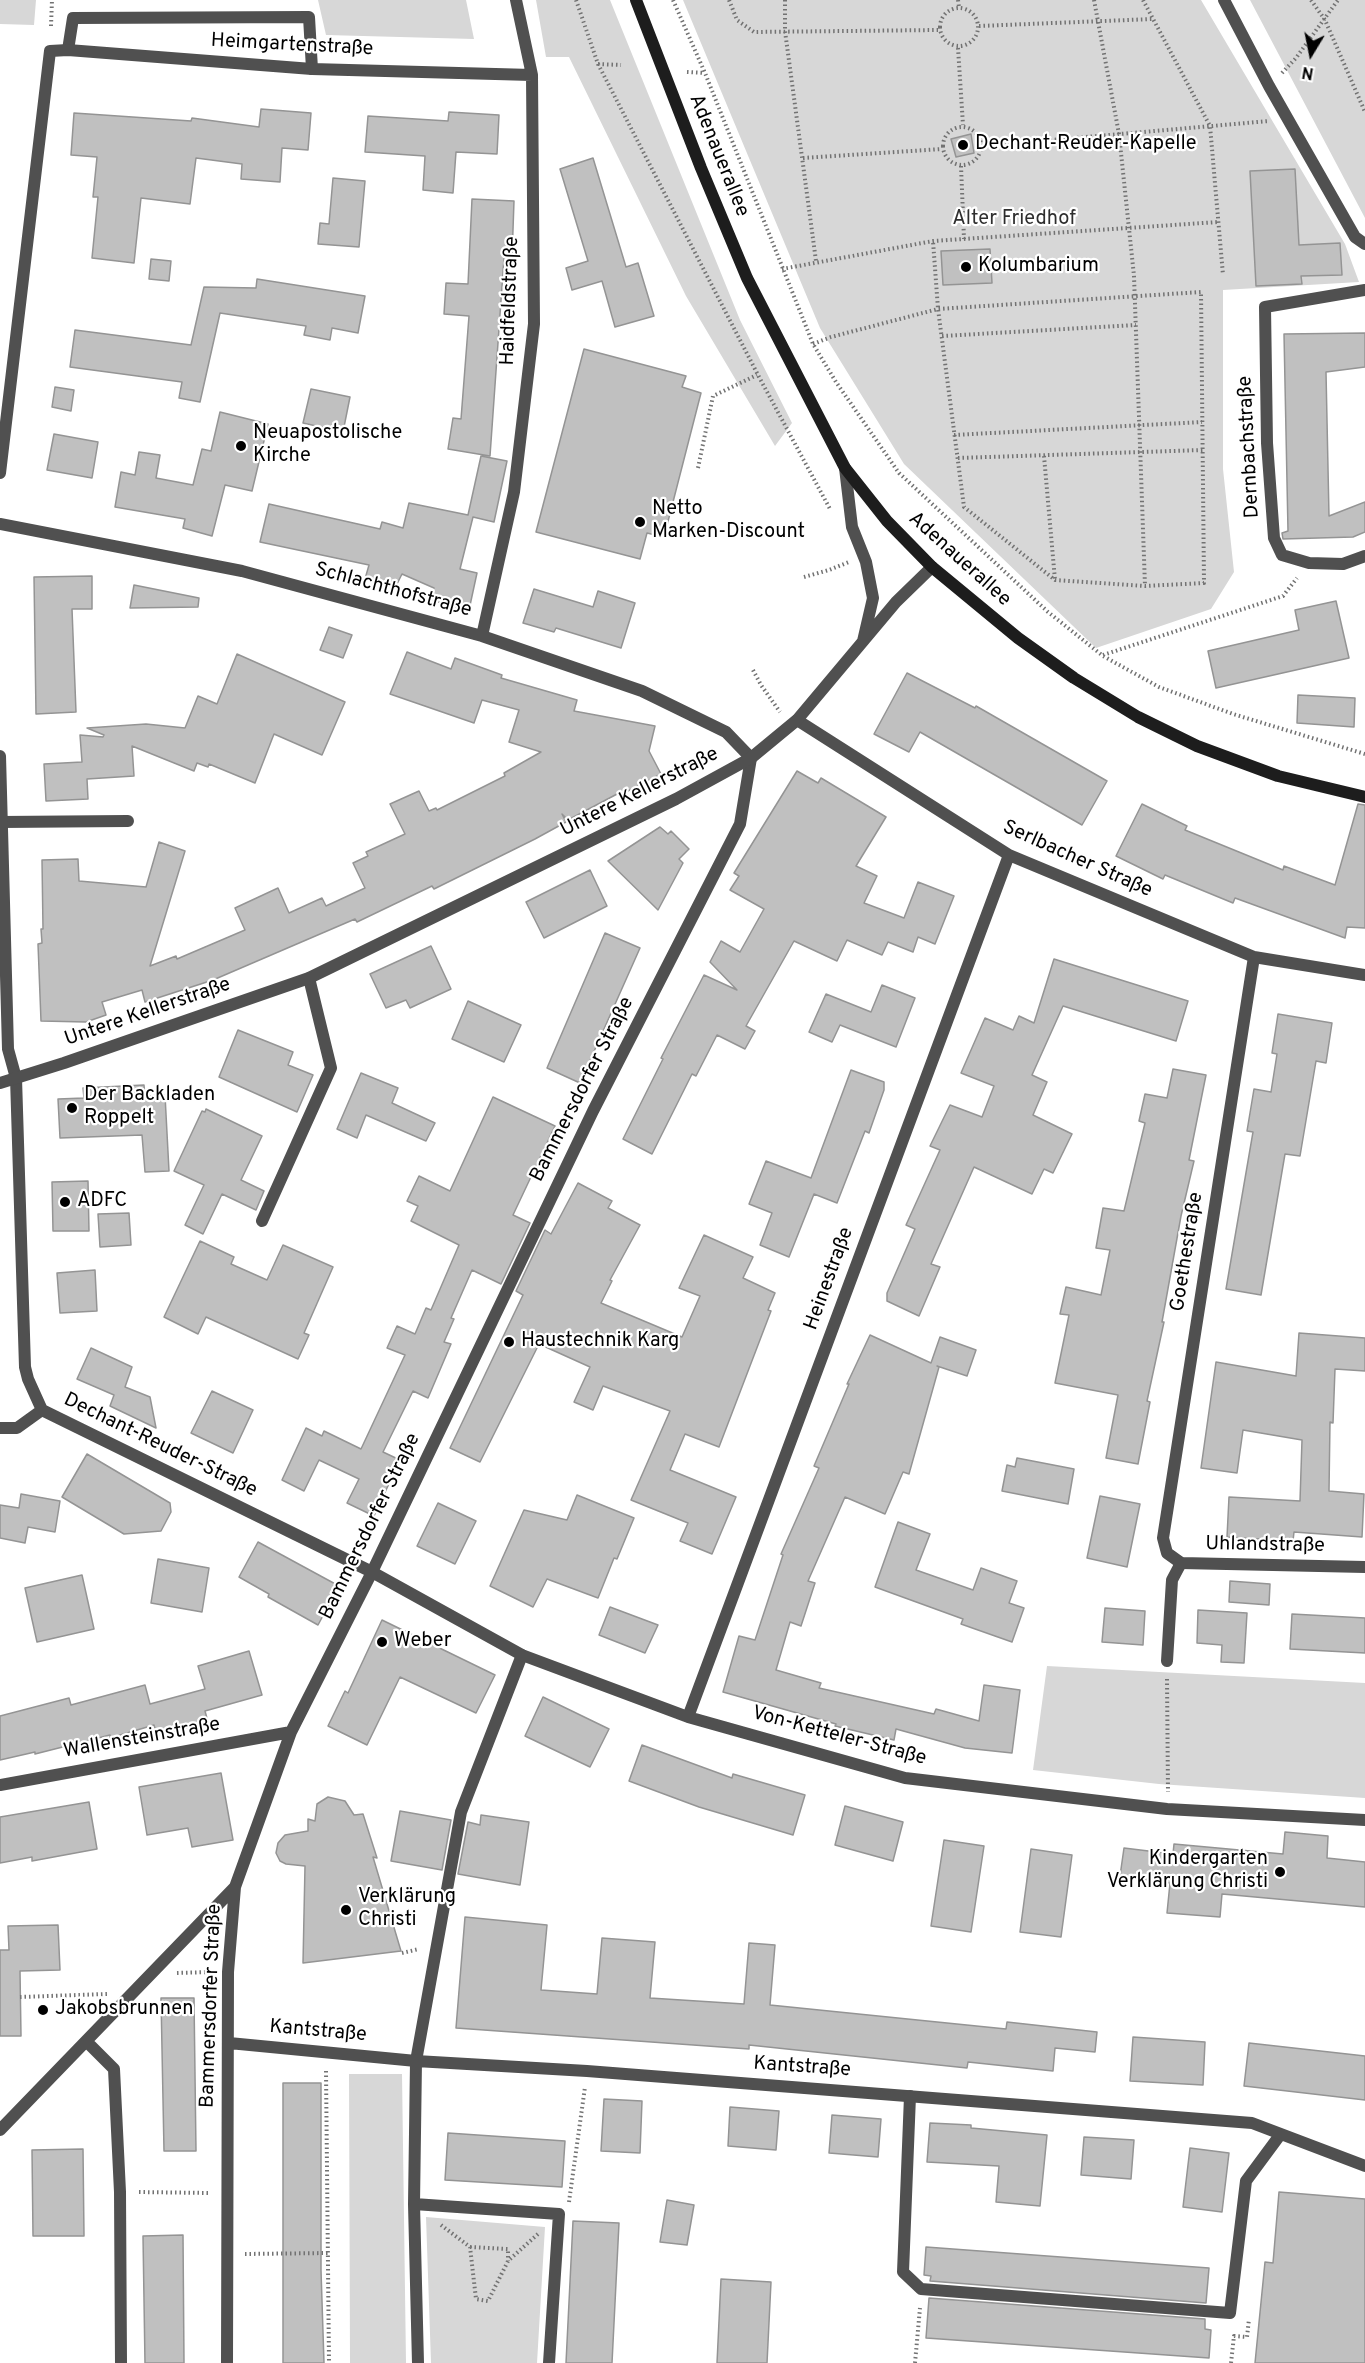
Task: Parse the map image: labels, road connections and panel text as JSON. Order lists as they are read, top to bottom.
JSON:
{
  "streets": {
    "main road": ["Adenauerallee"],
    "street": [
      "Heimgartenstraße",
      "Haidfeldstraße",
      "Dernbachstraße",
      "Schlachthofstraße",
      "Untere Kellerstraße",
      "Serlbacher Straße",
      "Bammersdorfer Straße",
      "Goethestraße",
      "Heinestraße",
      "Dechant-Reuder-Straße",
      "Uhlandstraße",
      "Von-Ketteler-Straße",
      "Wallensteinstraße",
      "Kantstraße"
    ]
  },
  "crossings": [
    ["Heimgartenstraße", "Haidfeldstraße"],
    ["Adenauerallee", "Untere Kellerstraße"],
    ["Haidfeldstraße", "Schlachthofstraße"],
    ["Schlachthofstraße", "Untere Kellerstraße"],
    ["Schlachthofstraße", "Bammersdorfer Straße"],
    ["Untere Kellerstraße", "Serlbacher Straße"],
    ["Untere Kellerstraße", "Bammersdorfer Straße"],
    ["Untere Kellerstraße", "Dechant-Reuder-Straße"],
    ["Serlbacher Straße", "Goethestraße"],
    ["Serlbacher Straße", "Heinestraße"],
    ["Bammersdorfer Straße", "Dechant-Reuder-Straße"],
    ["Bammersdorfer Straße", "Von-Ketteler-Straße"],
    ["Bammersdorfer Straße", "Wallensteinstraße"],
    ["Bammersdorfer Straße", "Kantstraße"],
    ["Goethestraße", "Uhlandstraße"],
    ["Heinestraße", "Von-Ketteler-Straße"],
    ["Dechant-Reuder-Straße", "Von-Ketteler-Straße"]
  ],
  "parks": ["Alter Friedhof"],
  "places": [
    "Dechant-Reuder-Kapelle",
    "Kolumbarium",
    "Neuapostolische Kirche",
    "Netto Marken-Discount",
    "Der Backladen Roppelt",
    "ADFC",
    "Haustechnik Karg",
    "Weber",
    "Kindergarten Verklärung Christi",
    "Verklärung Christi",
    "Jakobsbrunnen"
  ],
  "north": "bottom"
}
